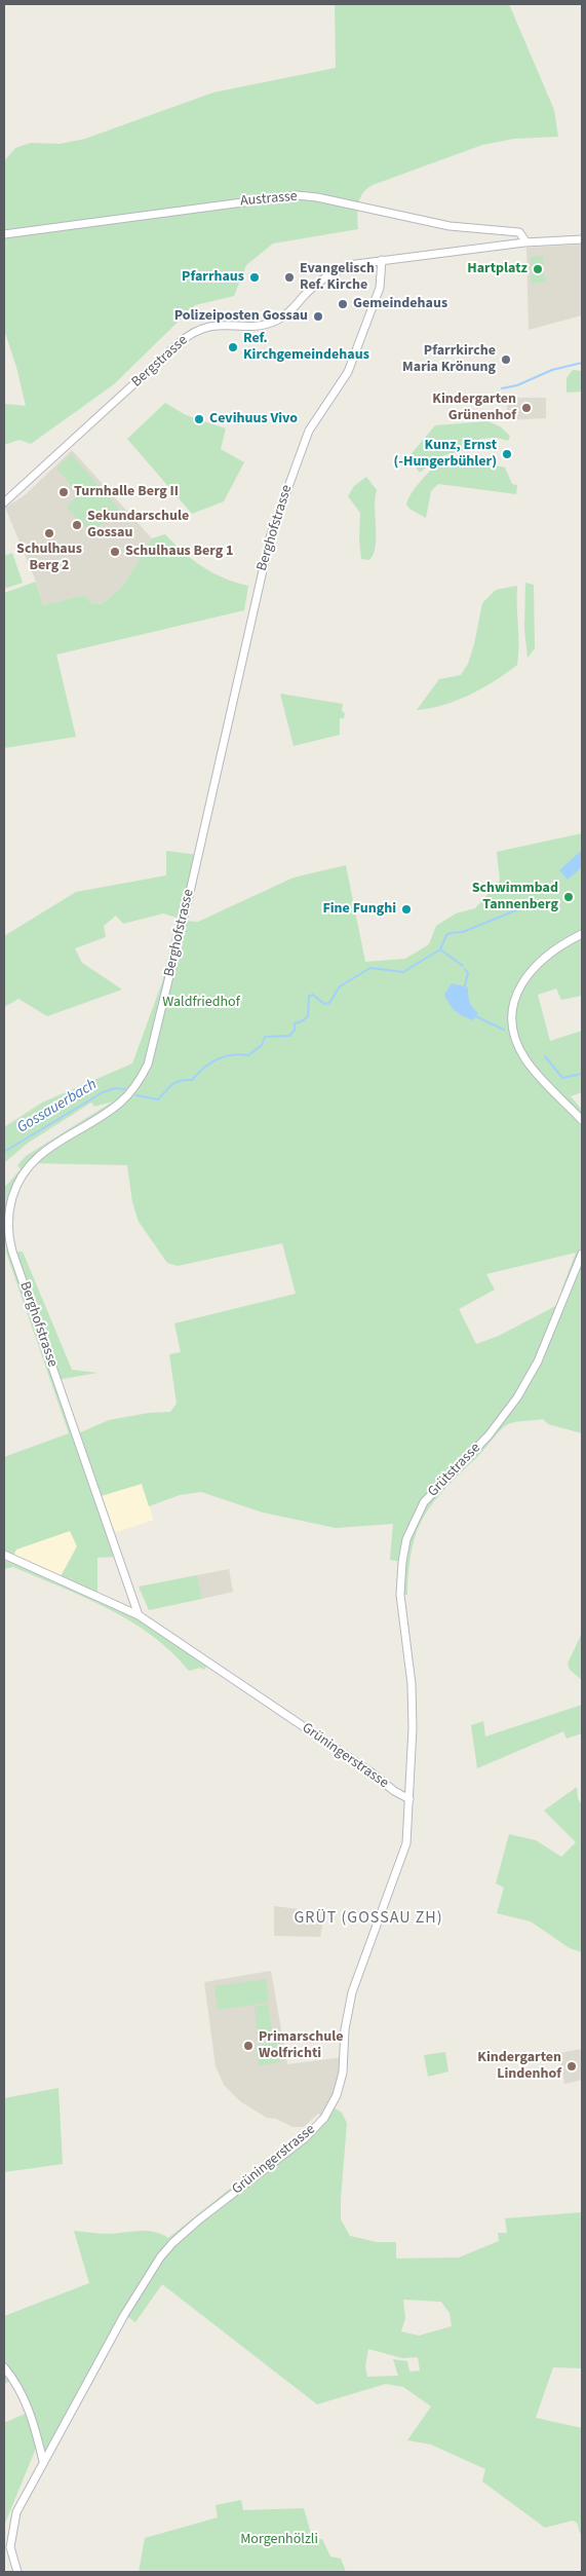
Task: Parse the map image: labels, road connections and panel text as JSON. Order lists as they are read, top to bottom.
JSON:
{
  "streets": {
    "street": [
      "Austrasse",
      "Bergstrasse",
      "Berghofstrasse",
      "Grütstrasse",
      "Grüningerstrasse"
    ]
  },
  "crossings": [
    ["Austrasse", "Bergstrasse"],
    ["Bergstrasse", "Berghofstrasse"],
    ["Berghofstrasse", "Grüningerstrasse"],
    ["Grütstrasse", "Grüningerstrasse"]
  ],
  "districts": ["GRÜT (GOSSAU ZH)"],
  "water": ["Gossauerbach"],
  "parks": ["Waldfriedhof", "Morgenhölzli"],
  "places": [
    "Hartplatz",
    "Pfarrhaus",
    "Evangelisch Ref. Kirche",
    "Gemeindehaus",
    "Polizeiposten Gossau",
    "Ref. Kirchgemeindehaus",
    "Pfarrkirche Maria Krönung",
    "Kindergarten Grünenhof",
    "Cevihuus Vivo",
    "Kunz, Ernst (-Hungerbühler)",
    "Turnhalle Berg II",
    "Sekundarschule Gossau",
    "Schulhaus Berg 2",
    "Schulhaus Berg 1",
    "Schwimmbad Tannenberg",
    "Fine Funghi",
    "Primarschule Wolfrichti",
    "Kindergarten Lindenhof"
  ]
}
